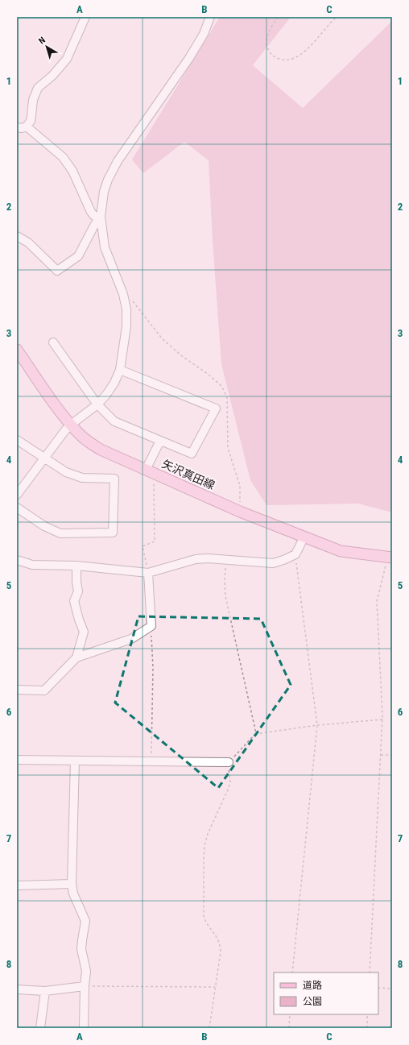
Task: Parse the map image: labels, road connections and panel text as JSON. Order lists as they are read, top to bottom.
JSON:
{
  "streets": {
    "main road": ["矢沢真田線"]
  },
  "legend": ["道路", "公園"],
  "north": "top left",
  "grid": {
    "columns": ["A", "B", "C"],
    "rows": [
      "1",
      "2",
      "3",
      "4",
      "5",
      "6",
      "7",
      "8"
    ]
  }
}
